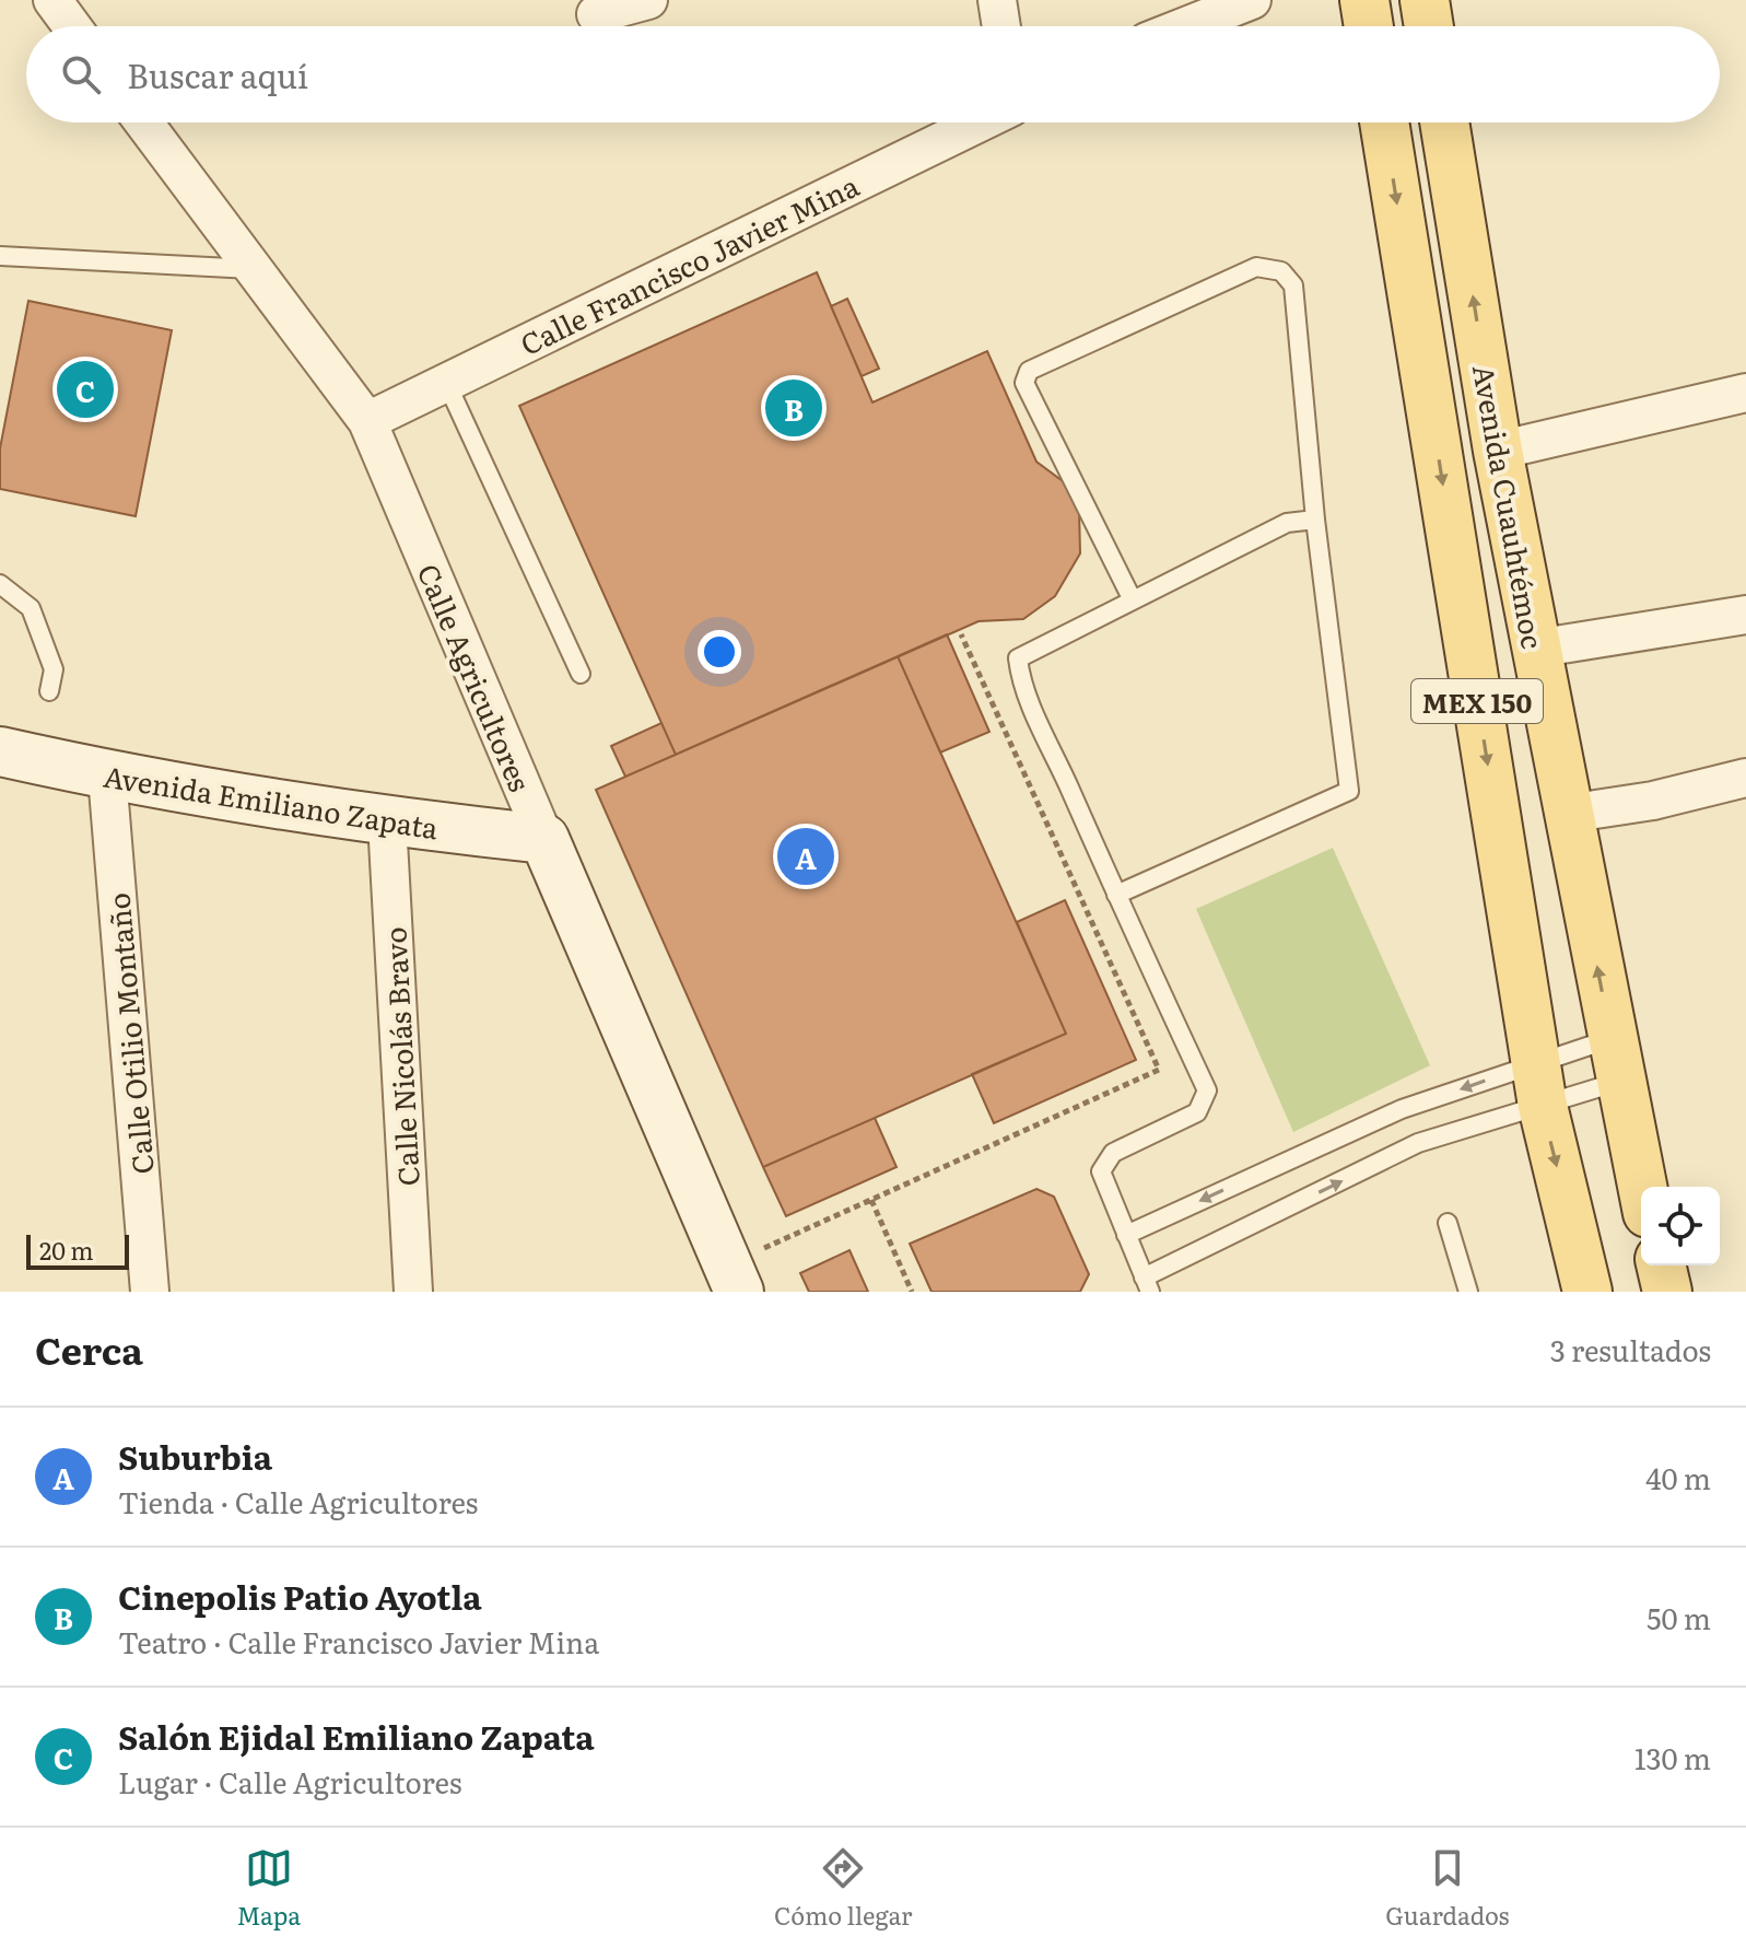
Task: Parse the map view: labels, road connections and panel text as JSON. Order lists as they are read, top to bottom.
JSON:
{
  "streets": {
    "main road": ["Avenida Cuauhtémoc", "MEX 150"],
    "street": [
      "Calle Francisco Javier Mina",
      "Calle Agricultores",
      "Avenida Emiliano Zapata",
      "Calle Otilio Montaño",
      "Calle Nicolás Bravo"
    ]
  },
  "crossings": [
    ["Calle Francisco Javier Mina", "Calle Agricultores"],
    ["Calle Agricultores", "Avenida Emiliano Zapata"],
    ["Avenida Emiliano Zapata", "Calle Otilio Montaño"],
    ["Avenida Emiliano Zapata", "Calle Nicolás Bravo"]
  ],
  "scale_bar": "20 m",
  "page": {
    "search": "Buscar aquí",
    "pins": ["C", "B", "A"],
    "scale": "20 m",
    "heading": ["Cerca", "3 resultados"],
    "list": [
      {
        "mark": "A",
        "name": "Suburbia",
        "note": "Tienda · Calle Agricultores",
        "value": "40 m"
      },
      {
        "mark": "B",
        "name": "Cinepolis Patio Ayotla",
        "note": "Teatro · Calle Francisco Javier Mina",
        "value": "50 m"
      },
      {
        "mark": "C",
        "name": "Salón Ejidal Emiliano Zapata",
        "note": "Lugar · Calle Agricultores",
        "value": "130 m"
      }
    ],
    "nav": ["Mapa", "Cómo llegar", "Guardados"]
  }
}
